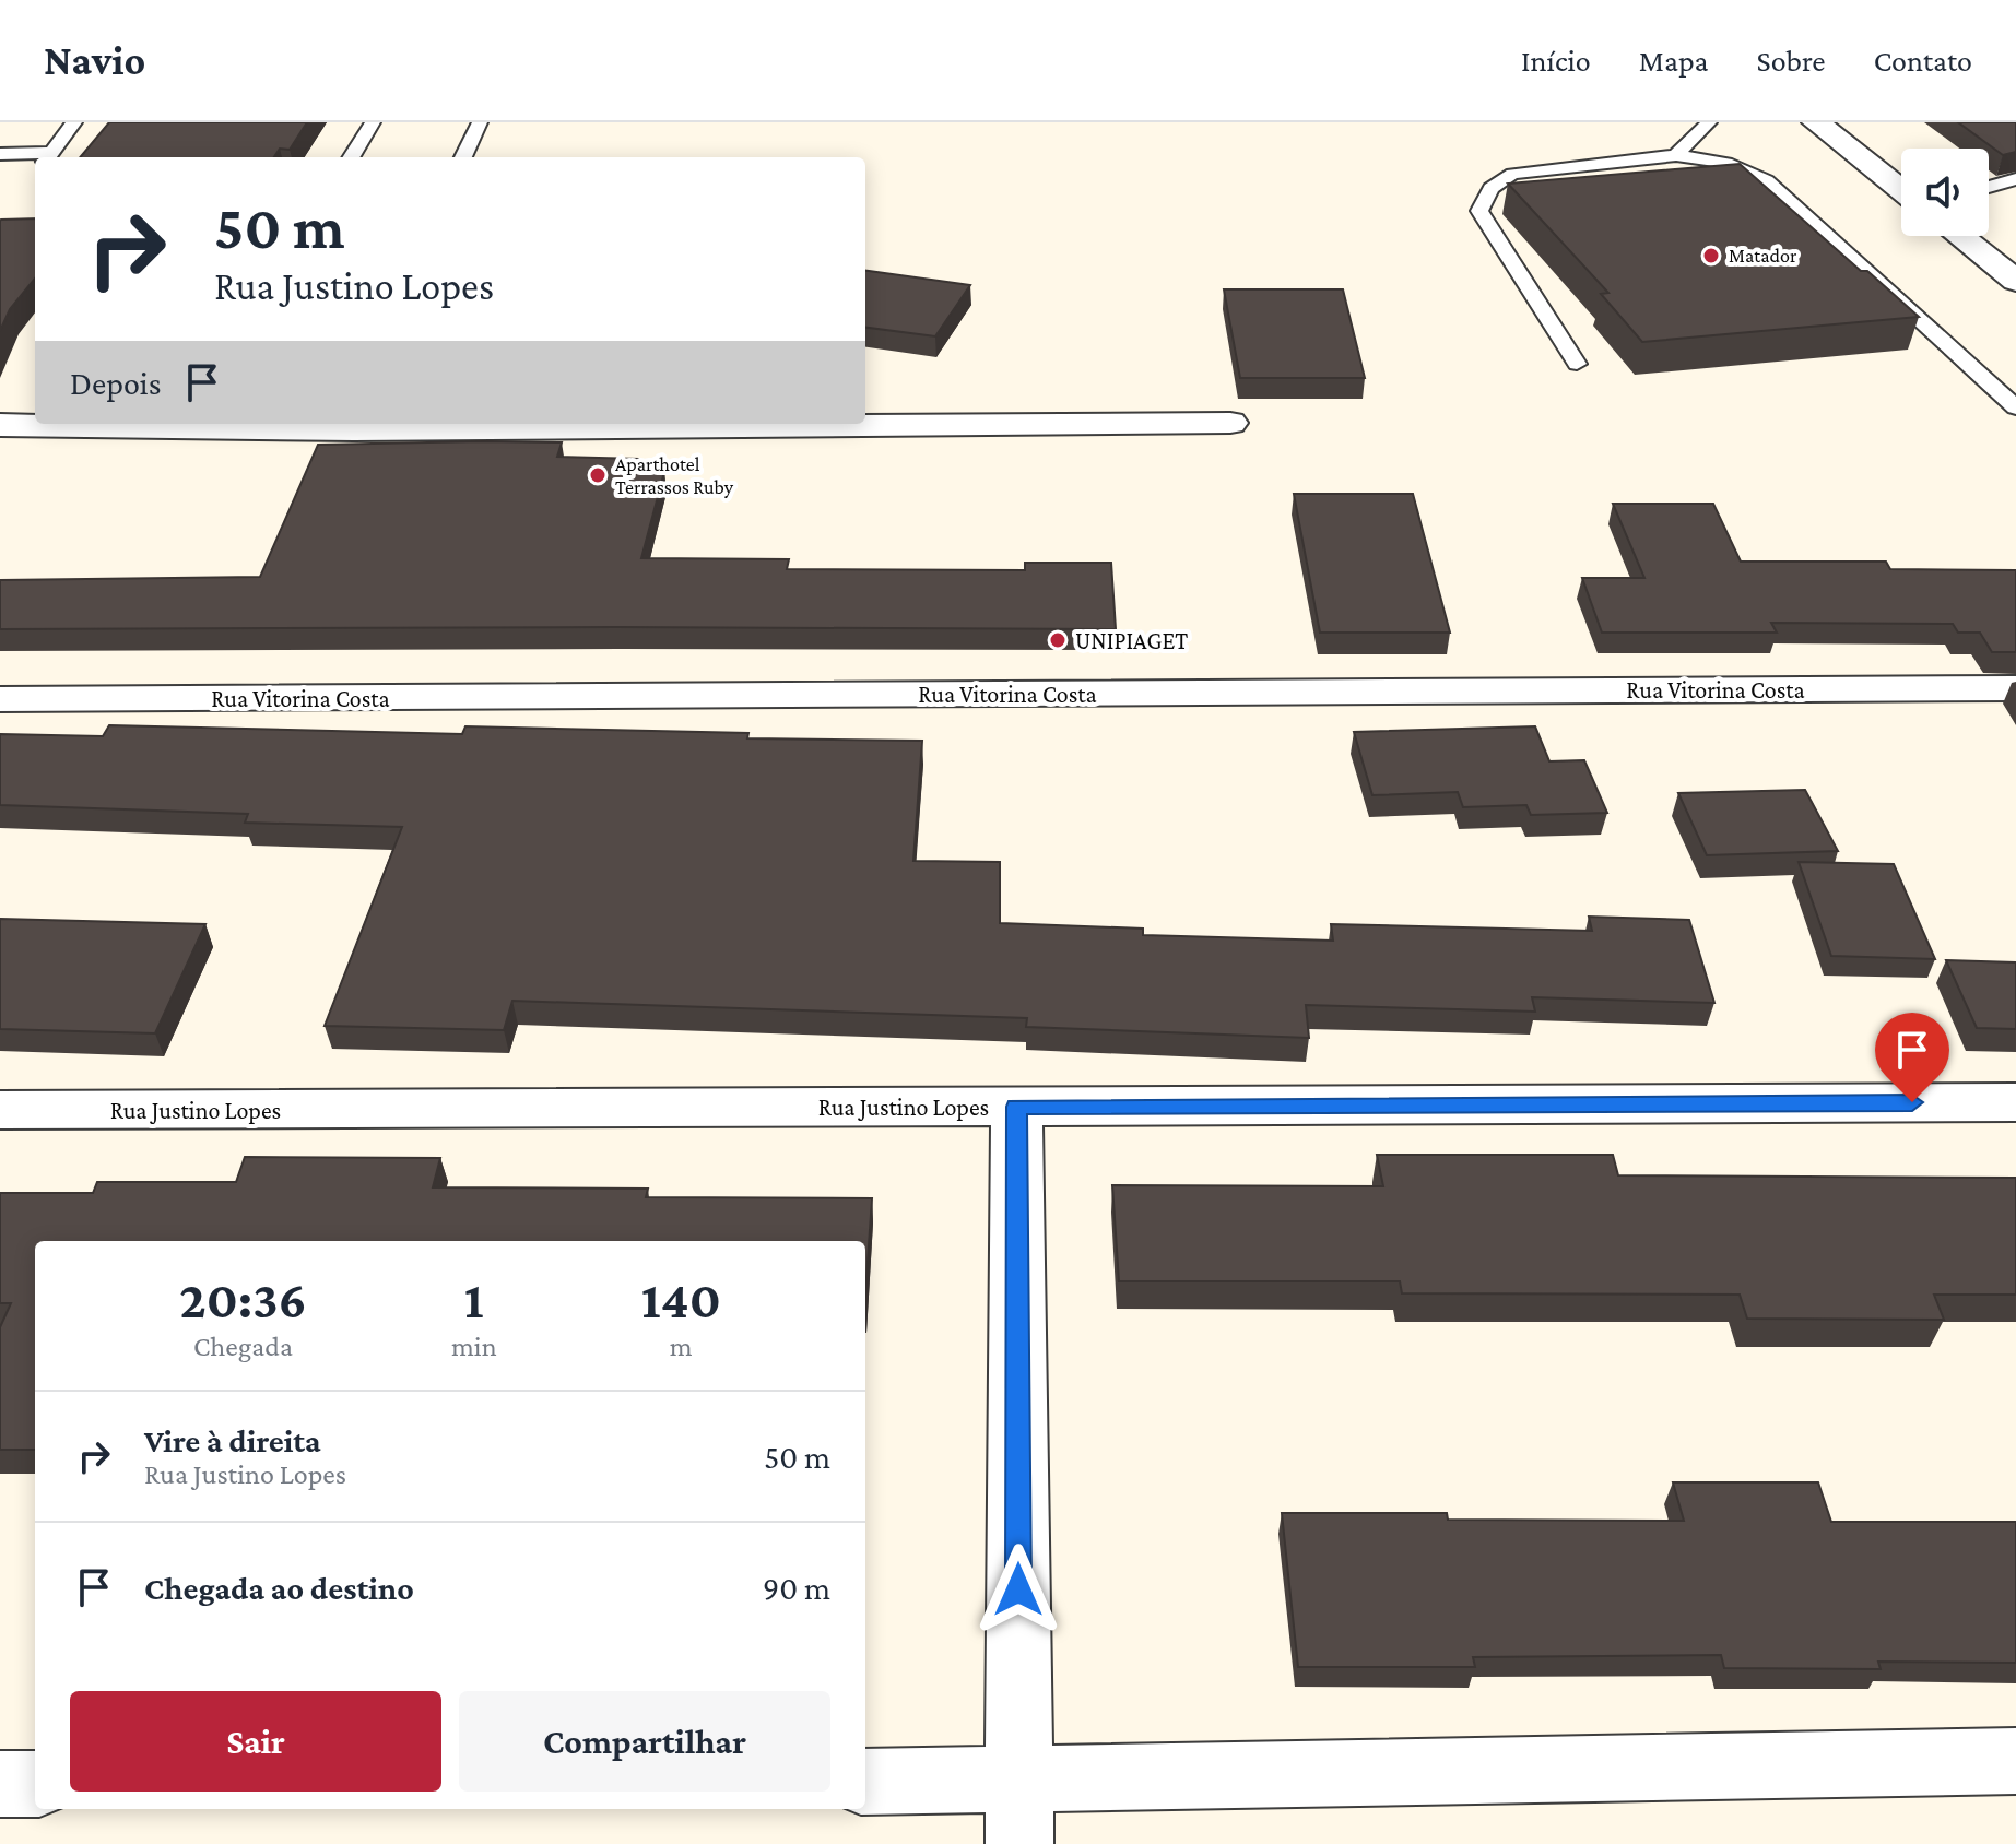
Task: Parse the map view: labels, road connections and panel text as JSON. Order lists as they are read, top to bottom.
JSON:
{
  "streets": {
    "street": ["Rua Vitorina Costa", "Rua Justino Lopes"]
  },
  "places": ["Matador", "Aparthotel Terrassos Ruby", "UNIPIAGET"],
  "page": {
    "header": "Navio",
    "nav": [
      "Início",
      "Mapa",
      "Sobre",
      "Contato"
    ],
    "turn": ["50 m", "Rua Justino Lopes"],
    "then": "Depois",
    "eta": [
      "20:36",
      "Chegada",
      "1",
      "min",
      "140",
      "m"
    ],
    "list": [
      {
        "name": "Vire à direita",
        "note": "Rua Justino Lopes",
        "value": "50 m"
      },
      {
        "name": "Chegada ao destino",
        "value": "90 m"
      }
    ],
    "buttons": ["Sair", "Compartilhar"]
  }
}
